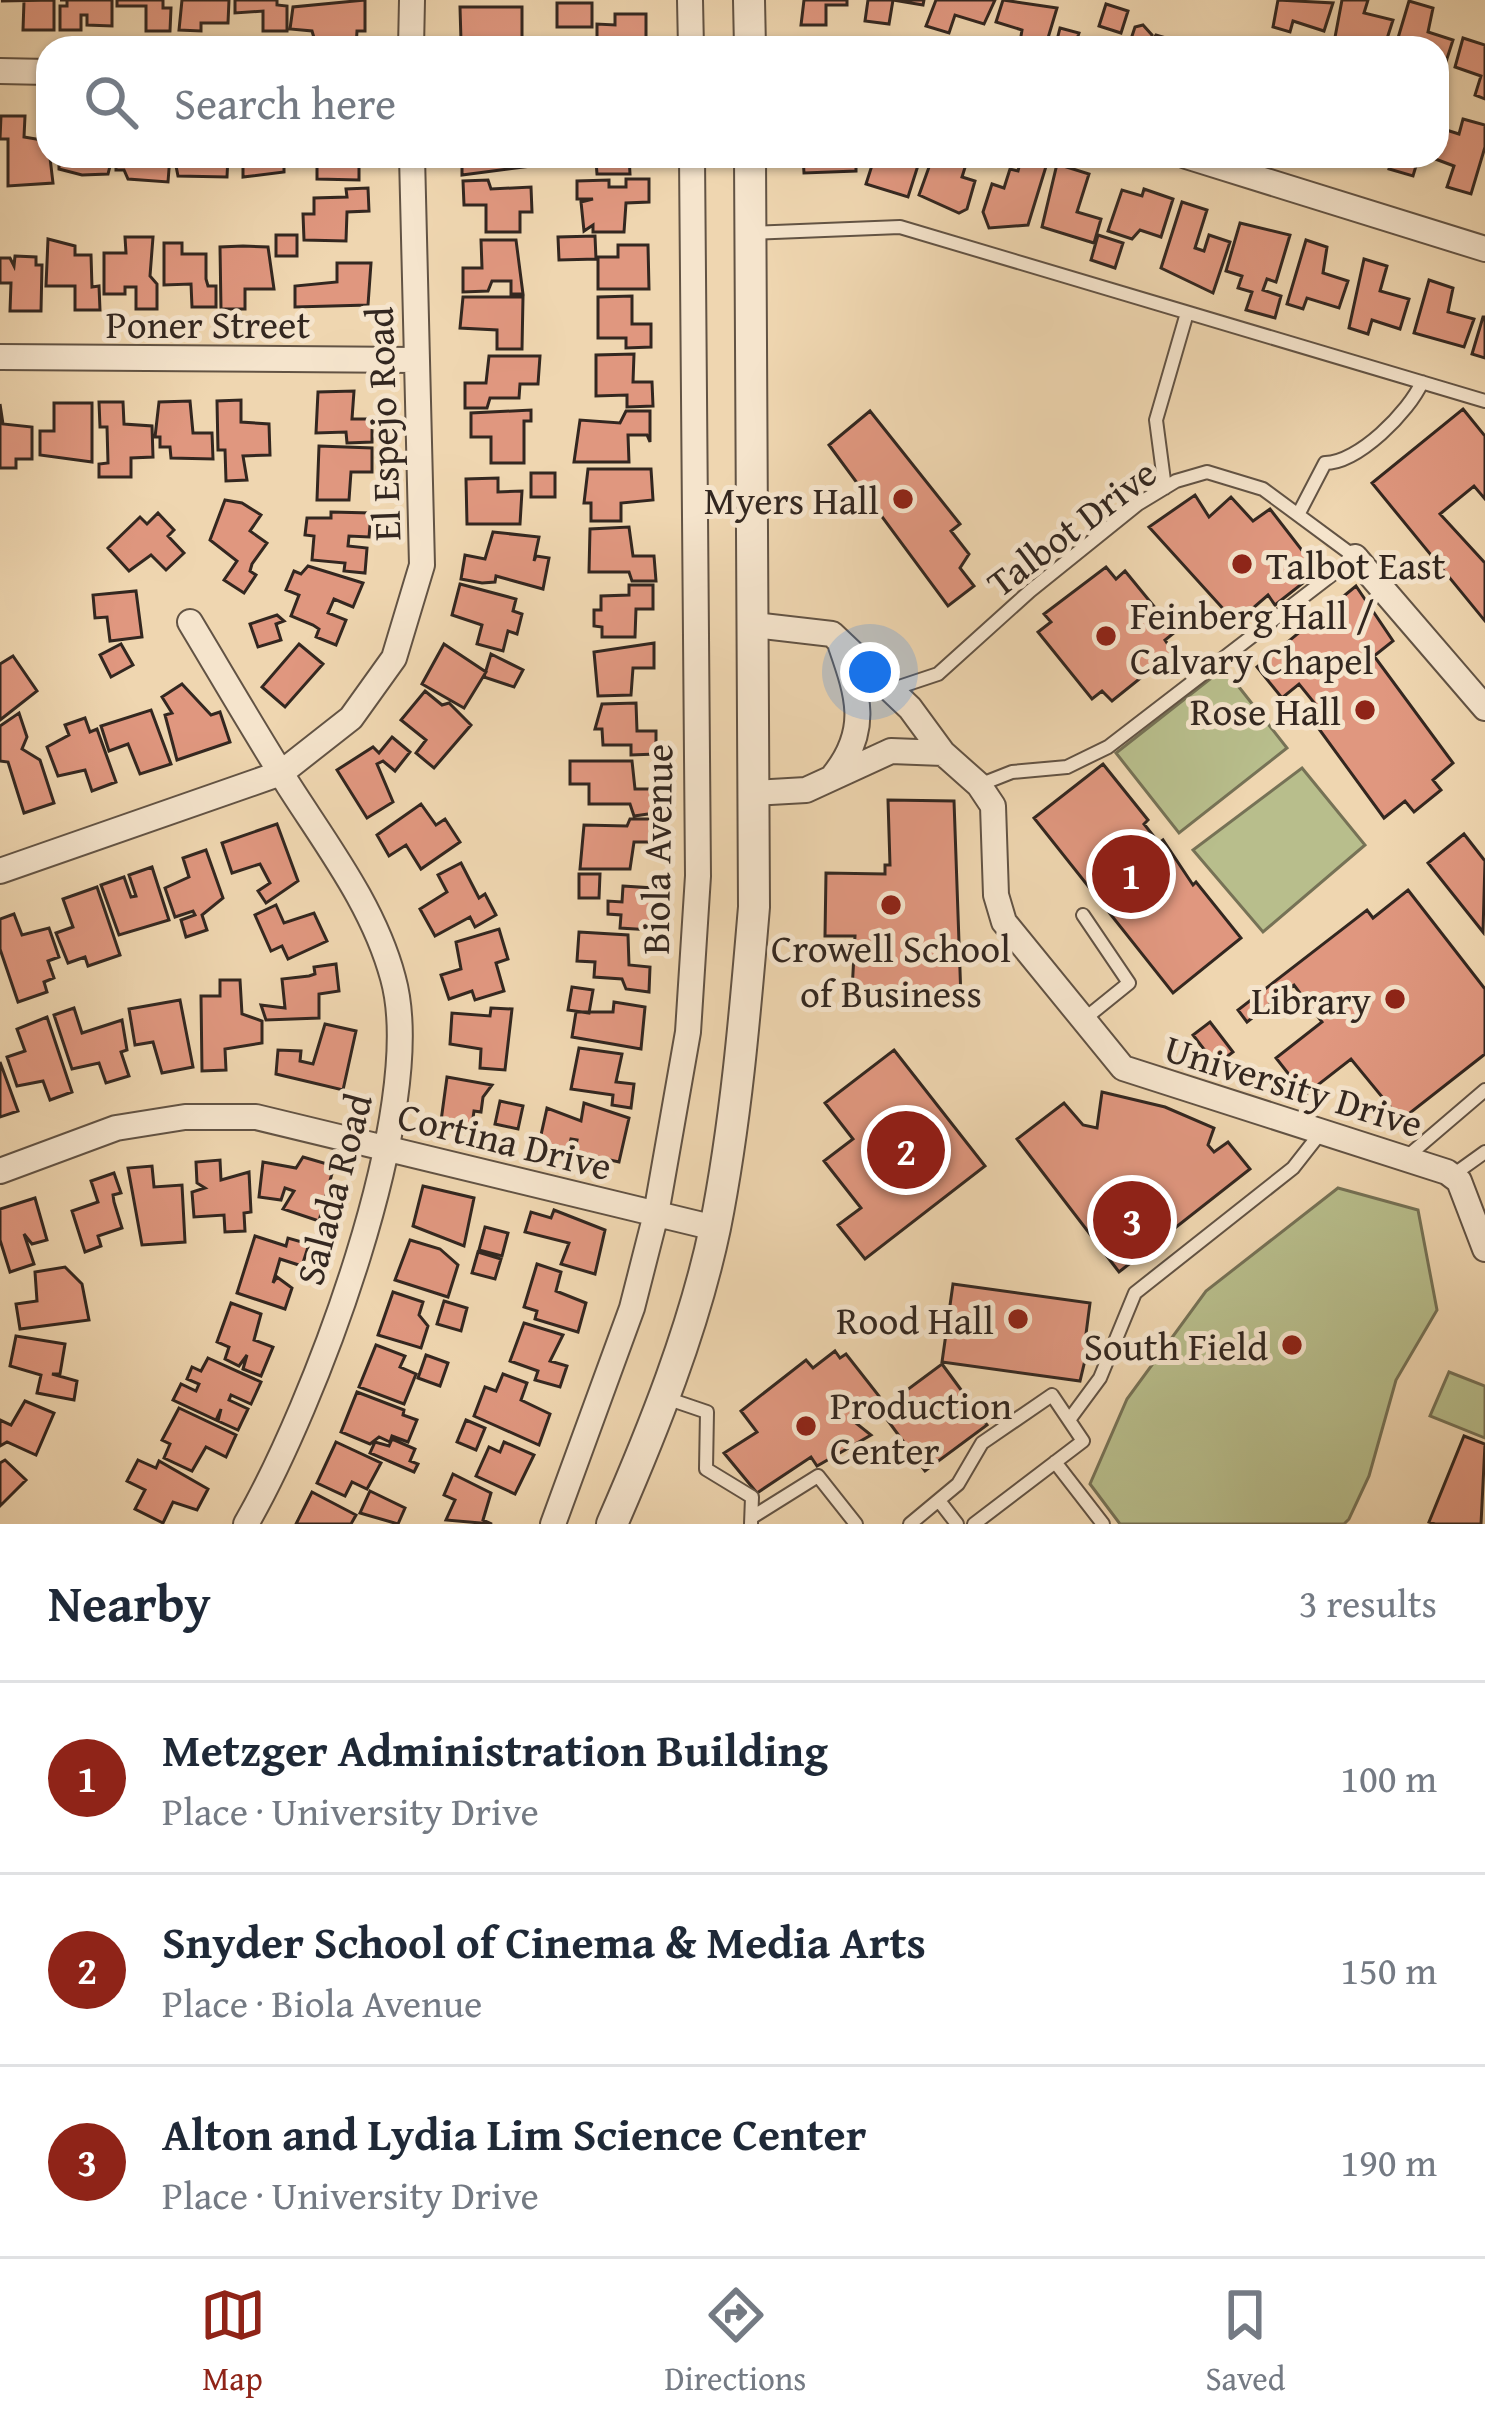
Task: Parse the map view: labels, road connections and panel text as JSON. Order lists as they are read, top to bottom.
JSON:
{
  "streets": {
    "street": [
      "Poner Street",
      "El Espejo Road",
      "Biola Avenue",
      "University Drive",
      "Cortina Drive",
      "Salada Road"
    ],
    "lane": ["Talbot Drive"]
  },
  "crossings": [
    ["Poner Street", "El Espejo Road"],
    ["El Espejo Road", "Salada Road"],
    ["Biola Avenue", "Cortina Drive"],
    ["Cortina Drive", "Salada Road"]
  ],
  "places": [
    "Myers Hall",
    "Talbot East",
    "Feinberg Hall / Calvary Chapel",
    "Rose Hall",
    "Crowell School of Business",
    "Library",
    "Rood Hall",
    "South Field",
    "Production Center"
  ],
  "page": {
    "search": "Search here",
    "pins": ["1", "2", "3"],
    "heading": ["Nearby", "3 results"],
    "list": [
      {
        "mark": "1",
        "name": "Metzger Administration Building",
        "note": "Place · University Drive",
        "value": "100 m"
      },
      {
        "mark": "2",
        "name": "Snyder School of Cinema & Media Arts",
        "note": "Place · Biola Avenue",
        "value": "150 m"
      },
      {
        "mark": "3",
        "name": "Alton and Lydia Lim Science Center",
        "note": "Place · University Drive",
        "value": "190 m"
      }
    ],
    "nav": ["Map", "Directions", "Saved"]
  }
}
